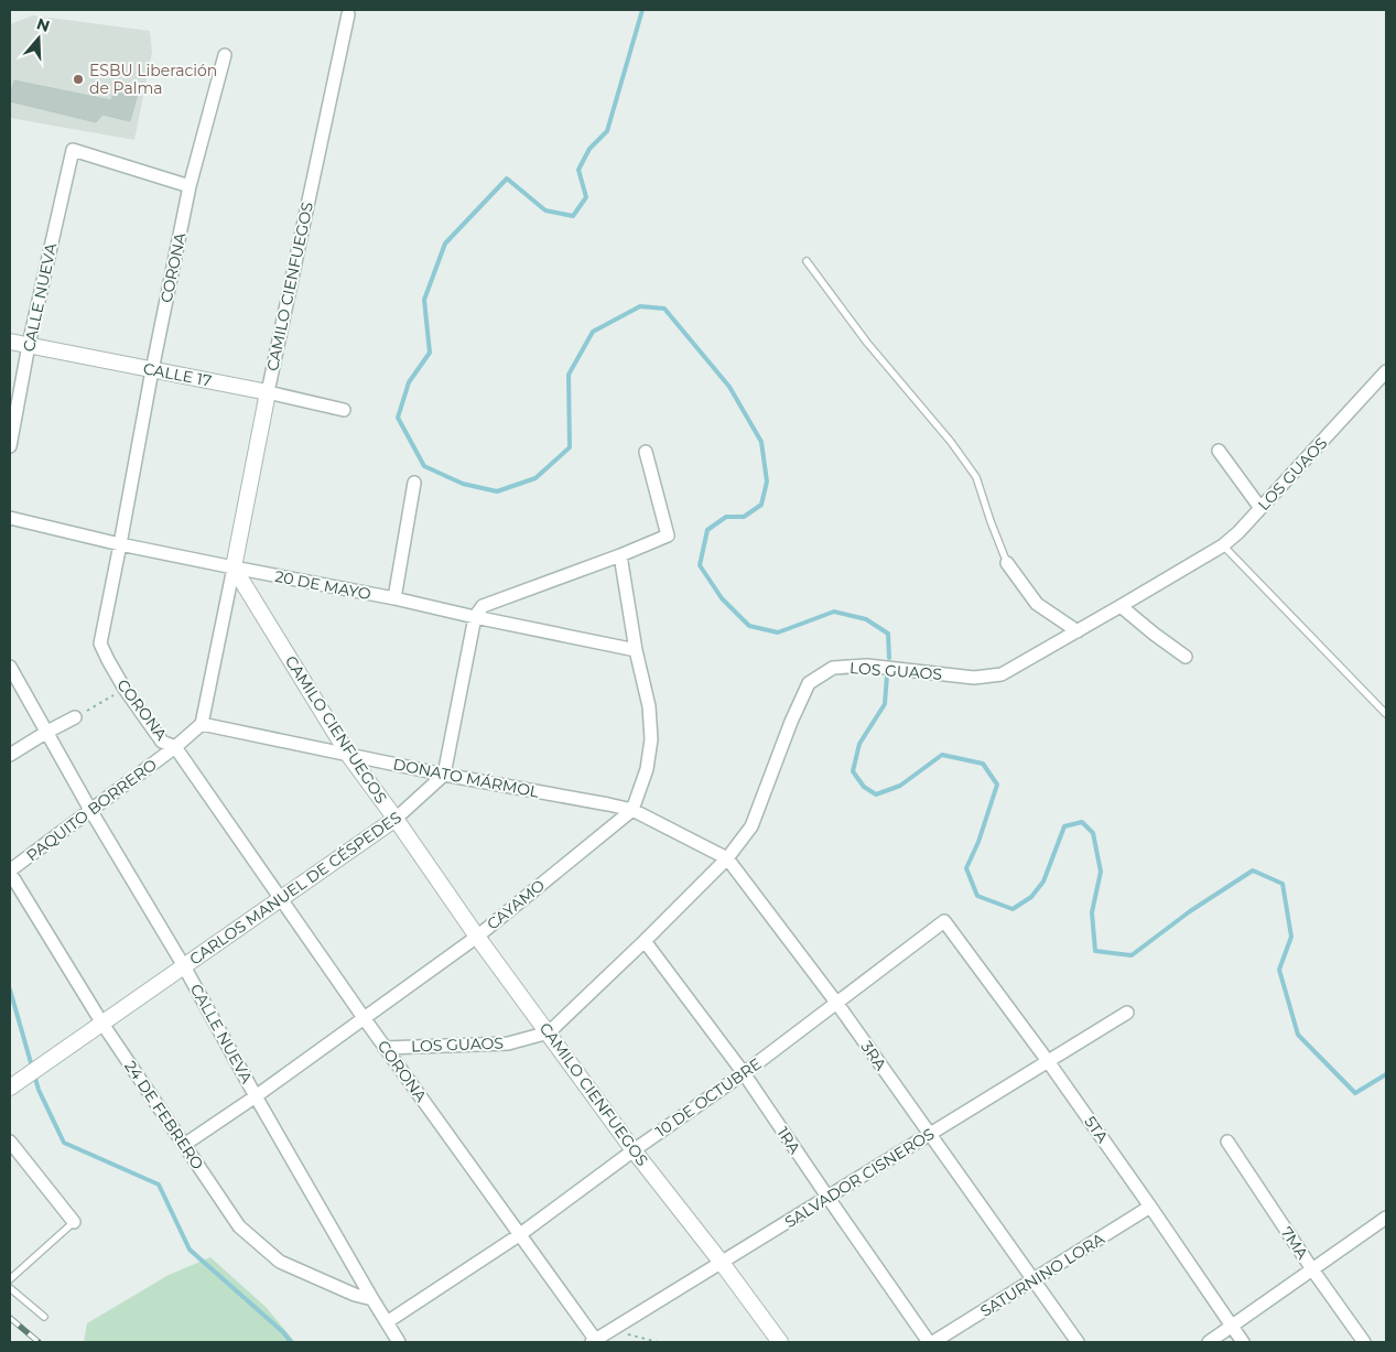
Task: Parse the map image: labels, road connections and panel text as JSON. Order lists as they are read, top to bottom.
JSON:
{
  "streets": {
    "street": [
      "CORONA",
      "CAMILO CIENFUEGOS",
      "CALLE NUEVA",
      "CALLE 17",
      "LOS GUAOS",
      "20 DE MAYO",
      "DONATO MÁRMOL",
      "PAQUITO BORRERO",
      "CARLOS MANUEL DE CÉSPEDES",
      "CAYAMO",
      "3RA",
      "10 DE OCTUBRE",
      "24 DE FEBRERO",
      "5TA",
      "1RA",
      "SALVADOR CISNEROS",
      "7MA",
      "SATURNINO LORA"
    ]
  },
  "crossings": [
    ["CORONA", "CALLE NUEVA"],
    ["CORONA", "CALLE 17"],
    ["CORONA", "LOS GUAOS"],
    ["CORONA", "20 DE MAYO"],
    ["CORONA", "PAQUITO BORRERO"],
    ["CORONA", "CARLOS MANUEL DE CÉSPEDES"],
    ["CORONA", "CAYAMO"],
    ["CORONA", "10 DE OCTUBRE"],
    ["CORONA", "SALVADOR CISNEROS"],
    ["CAMILO CIENFUEGOS", "CALLE 17"],
    ["CAMILO CIENFUEGOS", "LOS GUAOS"],
    ["CAMILO CIENFUEGOS", "20 DE MAYO"],
    ["CAMILO CIENFUEGOS", "DONATO MÁRMOL"],
    ["CAMILO CIENFUEGOS", "CARLOS MANUEL DE CÉSPEDES"],
    ["CAMILO CIENFUEGOS", "CAYAMO"],
    ["CAMILO CIENFUEGOS", "10 DE OCTUBRE"],
    ["CAMILO CIENFUEGOS", "SALVADOR CISNEROS"],
    ["CALLE NUEVA", "CALLE 17"],
    ["CALLE NUEVA", "PAQUITO BORRERO"],
    ["CALLE NUEVA", "CARLOS MANUEL DE CÉSPEDES"],
    ["CALLE NUEVA", "CAYAMO"],
    ["CALLE NUEVA", "10 DE OCTUBRE"],
    ["CALLE NUEVA", "24 DE FEBRERO"],
    ["LOS GUAOS", "3RA"],
    ["LOS GUAOS", "1RA"],
    ["DONATO MÁRMOL", "PAQUITO BORRERO"],
    ["DONATO MÁRMOL", "CARLOS MANUEL DE CÉSPEDES"],
    ["DONATO MÁRMOL", "CAYAMO"],
    ["DONATO MÁRMOL", "3RA"],
    ["PAQUITO BORRERO", "24 DE FEBRERO"],
    ["CARLOS MANUEL DE CÉSPEDES", "24 DE FEBRERO"],
    ["CAYAMO", "3RA"],
    ["CAYAMO", "24 DE FEBRERO"],
    ["3RA", "10 DE OCTUBRE"],
    ["3RA", "SALVADOR CISNEROS"],
    ["3RA", "SATURNINO LORA"],
    ["10 DE OCTUBRE", "5TA"],
    ["10 DE OCTUBRE", "1RA"],
    ["5TA", "SALVADOR CISNEROS"],
    ["5TA", "SATURNINO LORA"],
    ["1RA", "SALVADOR CISNEROS"]
  ],
  "places": ["ESBU Liberación de Palma"],
  "north": "top"
}
